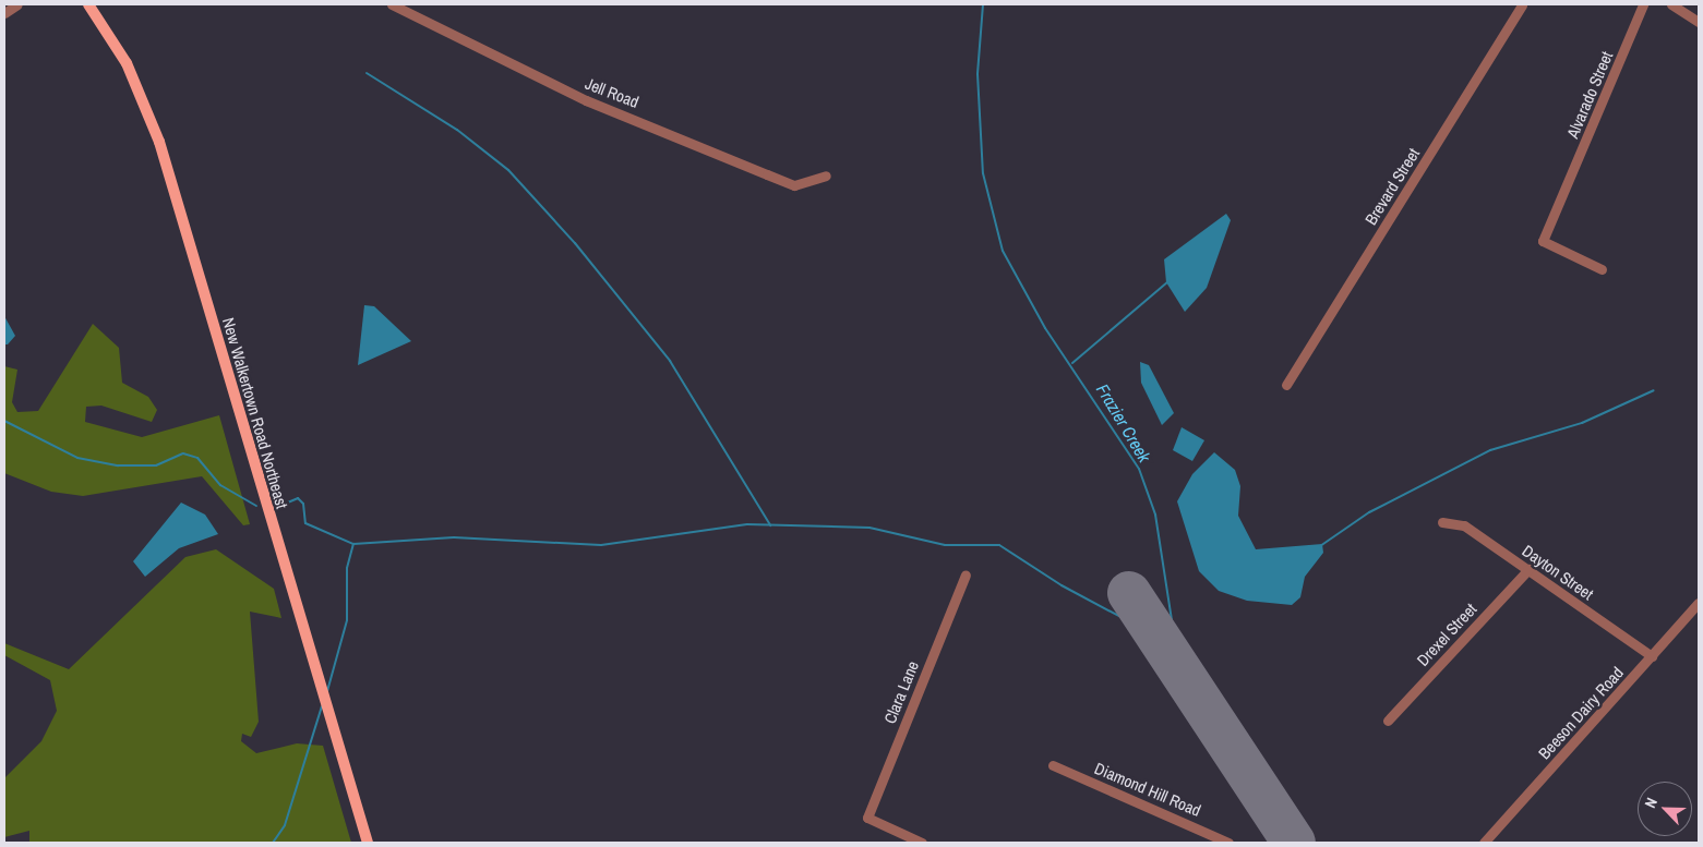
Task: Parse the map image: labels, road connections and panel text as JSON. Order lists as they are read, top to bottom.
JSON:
{
  "streets": {
    "main road": ["New Walkertown Road Northeast"],
    "street": [
      "Jell Road",
      "Alvarado Street",
      "Brevard Street",
      "Dayton Street",
      "Drexel Street",
      "Clara Lane",
      "Beeson Dairy Road",
      "Diamond Hill Road"
    ]
  },
  "crossings": [
    ["Dayton Street", "Drexel Street"],
    ["Dayton Street", "Beeson Dairy Road"]
  ],
  "water": ["Frazier Creek"],
  "north": "top left"
}
